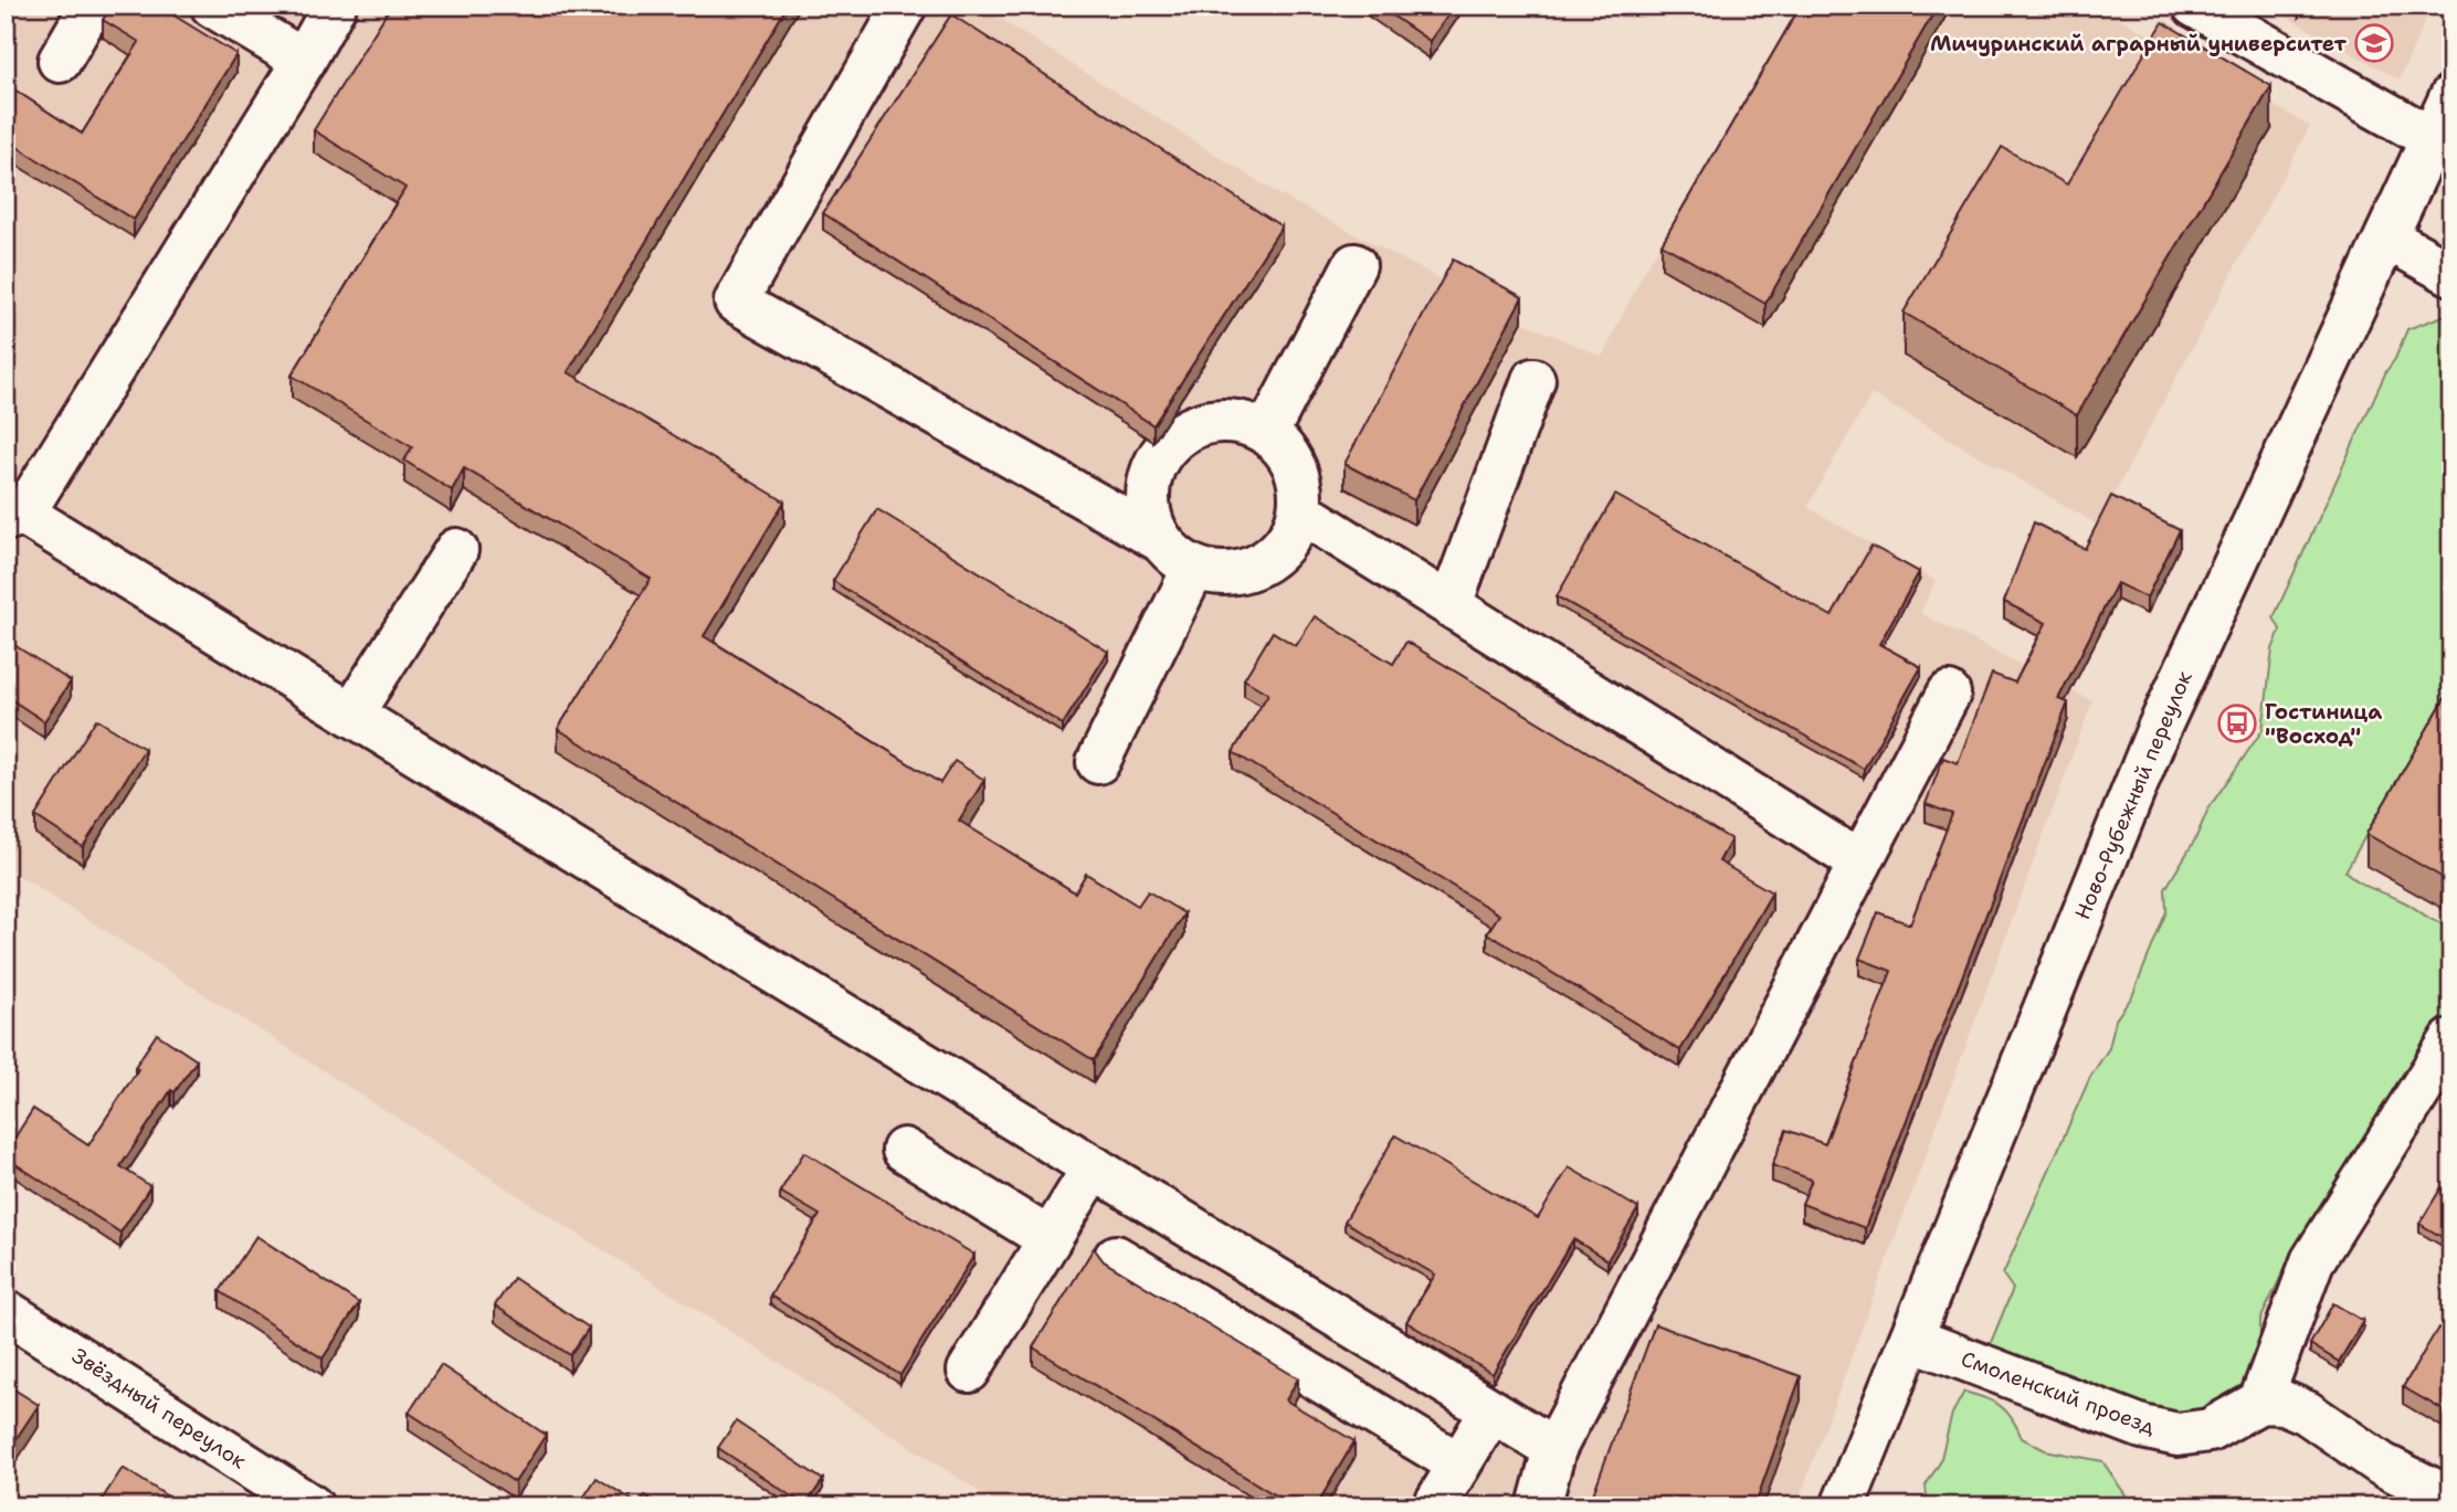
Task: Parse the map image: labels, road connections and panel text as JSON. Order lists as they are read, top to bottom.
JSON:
{
  "streets": {
    "street": ["Ново-Рубежный переулок", "Смоленский проезд", "Звёздный переулок"]
  },
  "crossings": [
    ["Ново-Рубежный переулок", "Смоленский проезд"]
  ],
  "places": {
    "school or university": ["Мичуринский аграрный университет"],
    "bus stop": ["Гостиница \"Восход\""]
  }
}
